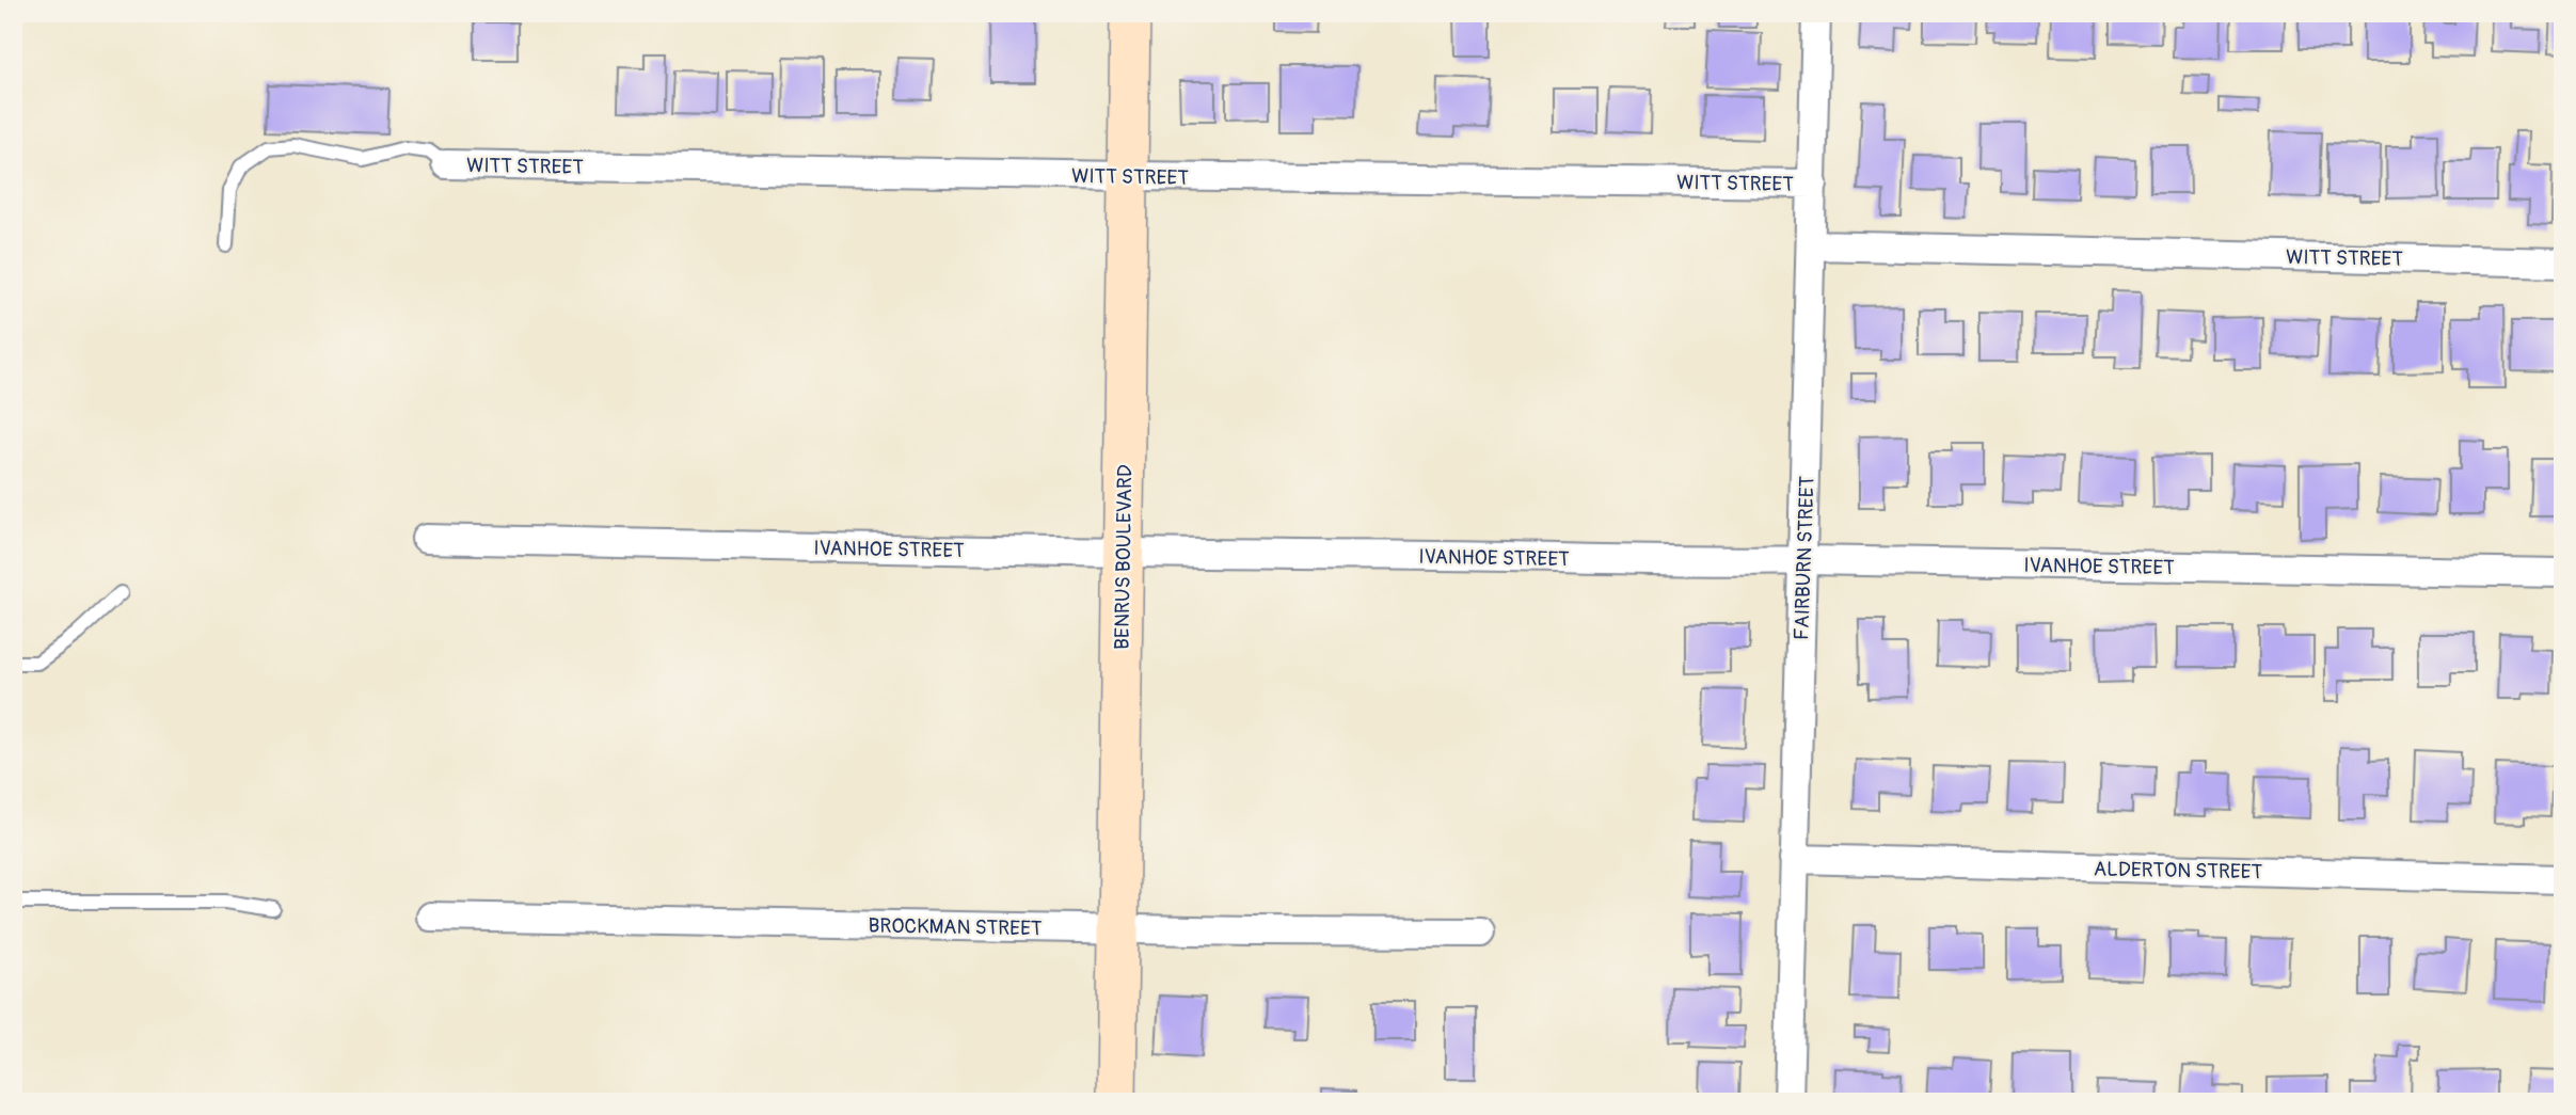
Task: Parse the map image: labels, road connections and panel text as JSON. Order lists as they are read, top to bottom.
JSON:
{
  "streets": {
    "street": [
      "WITT STREET",
      "IVANHOE STREET",
      "BENRUS BOULEVARD",
      "FAIRBURN STREET",
      "ALDERTON STREET",
      "BROCKMAN STREET"
    ]
  },
  "crossings": [
    ["WITT STREET", "BENRUS BOULEVARD"],
    ["WITT STREET", "FAIRBURN STREET"],
    ["IVANHOE STREET", "BENRUS BOULEVARD"],
    ["IVANHOE STREET", "FAIRBURN STREET"],
    ["BENRUS BOULEVARD", "BROCKMAN STREET"],
    ["FAIRBURN STREET", "ALDERTON STREET"]
  ]
}
